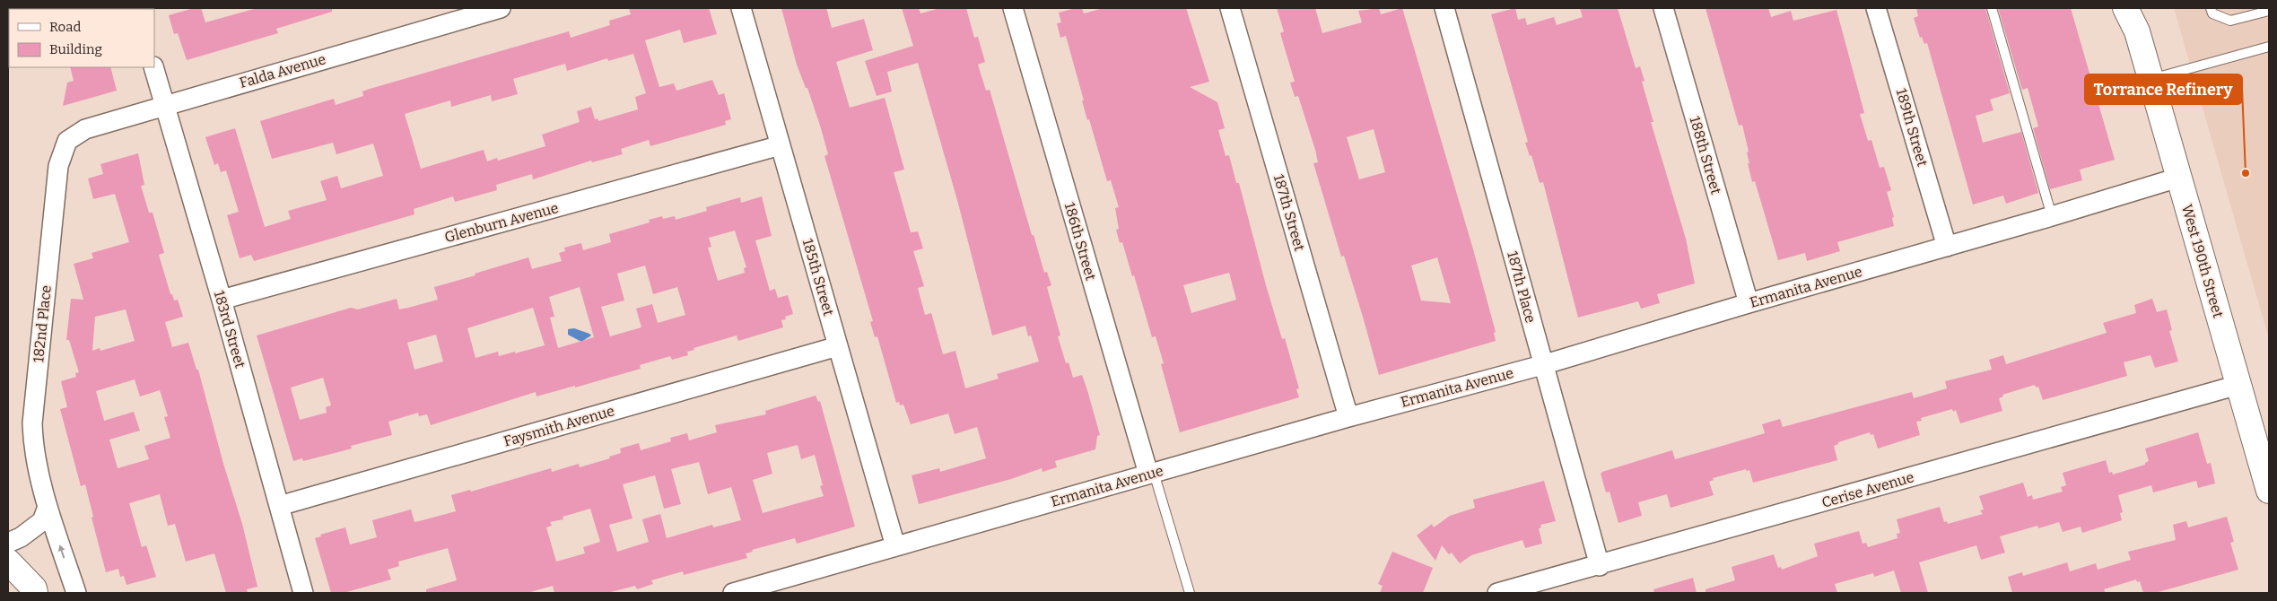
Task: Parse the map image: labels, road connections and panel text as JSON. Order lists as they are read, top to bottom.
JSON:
{
  "streets": {
    "main road": ["West 190th Street"],
    "street": [
      "Falda Avenue",
      "189th Street",
      "188th Street",
      "187th Street",
      "Glenburn Avenue",
      "186th Street",
      "185th Street",
      "187th Place",
      "Ermanita Avenue",
      "182nd Place",
      "183rd Street",
      "Faysmith Avenue",
      "Cerise Avenue"
    ]
  },
  "crossings": [
    ["Falda Avenue", "182nd Place"],
    ["Falda Avenue", "183rd Street"],
    ["189th Street", "Ermanita Avenue"],
    ["188th Street", "Ermanita Avenue"],
    ["187th Street", "Ermanita Avenue"],
    ["Glenburn Avenue", "185th Street"],
    ["Glenburn Avenue", "183rd Street"],
    ["186th Street", "Ermanita Avenue"],
    ["West 190th Street", "Ermanita Avenue"],
    ["West 190th Street", "Cerise Avenue"],
    ["185th Street", "Ermanita Avenue"],
    ["185th Street", "Faysmith Avenue"],
    ["187th Place", "Ermanita Avenue"],
    ["187th Place", "Cerise Avenue"],
    ["183rd Street", "Faysmith Avenue"]
  ],
  "places": ["Torrance Refinery"],
  "legend": ["Road", "Building"]
}
